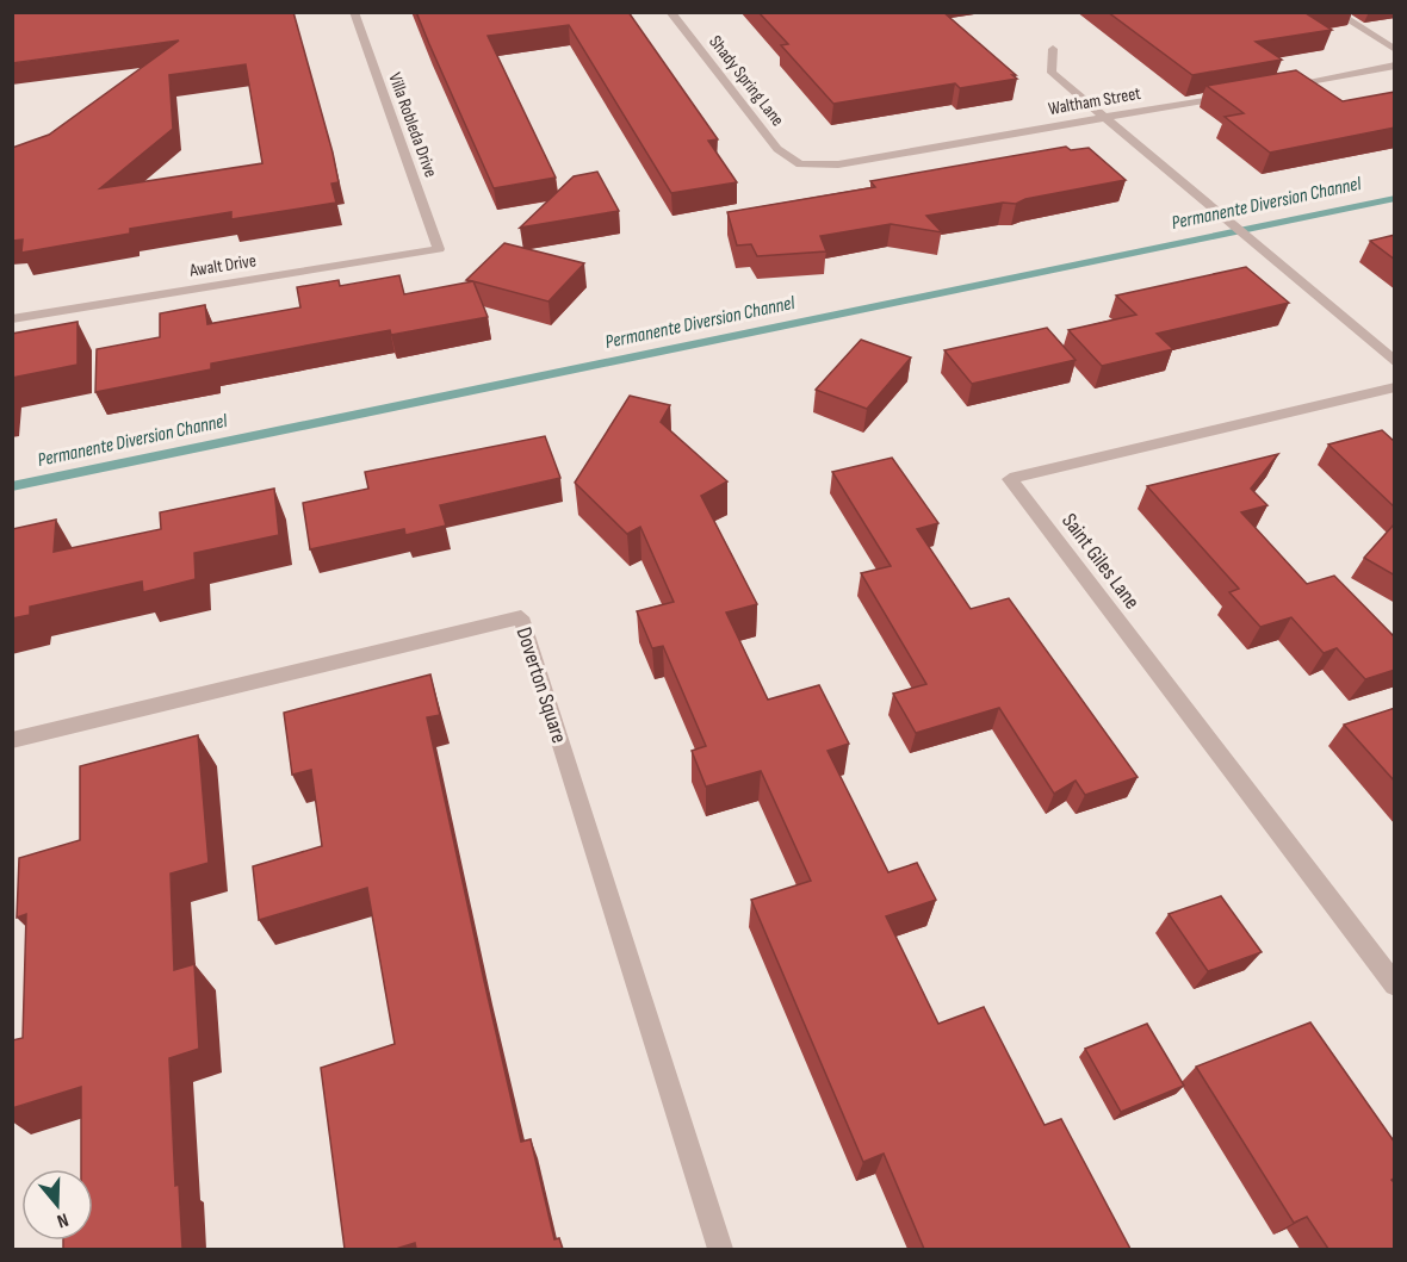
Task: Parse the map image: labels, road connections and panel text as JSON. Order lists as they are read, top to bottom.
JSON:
{
  "streets": {
    "street": [
      "Shady Spring Lane",
      "Waltham Street",
      "Villa Robleda Drive",
      "Awalt Drive",
      "Saint Giles Lane",
      "Doverton Square"
    ]
  },
  "crossings": [
    ["Shady Spring Lane", "Waltham Street"],
    ["Villa Robleda Drive", "Awalt Drive"]
  ],
  "water": ["Permanente Diversion Channel"],
  "north": "bottom"
}
